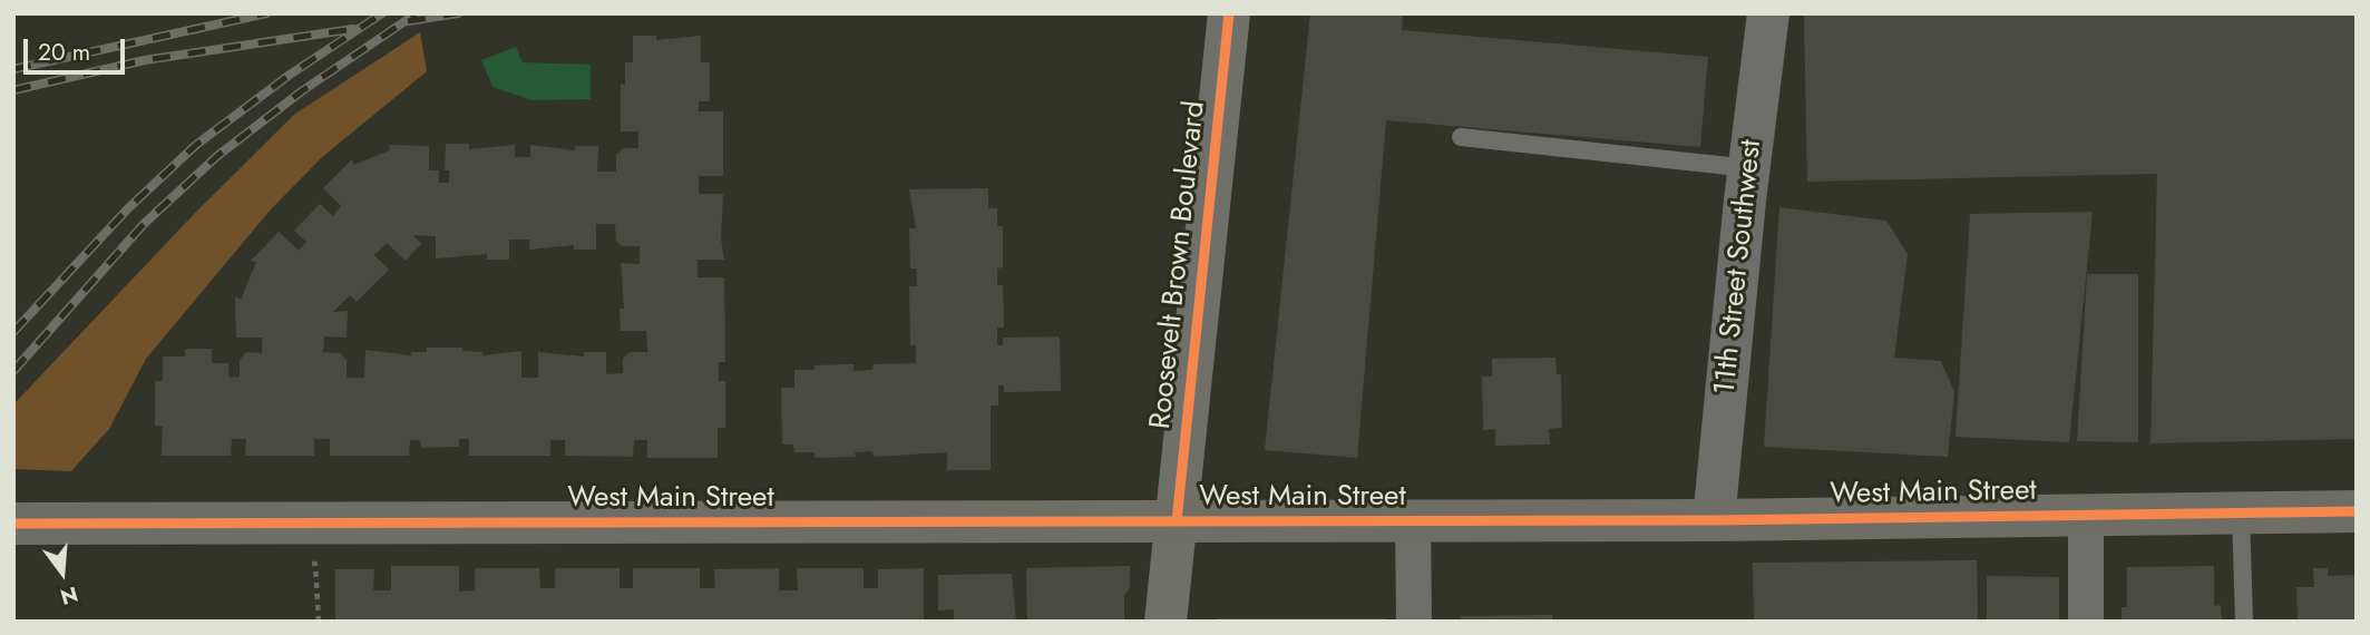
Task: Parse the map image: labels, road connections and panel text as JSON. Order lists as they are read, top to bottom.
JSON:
{
  "streets": {
    "main road": ["Roosevelt Brown Boulevard", "West Main Street"],
    "street": ["11th Street Southwest"]
  },
  "crossings": [
    ["Roosevelt Brown Boulevard", "West Main Street"],
    ["11th Street Southwest", "West Main Street"]
  ],
  "scale_bar": "20 m",
  "north": "bottom"
}
